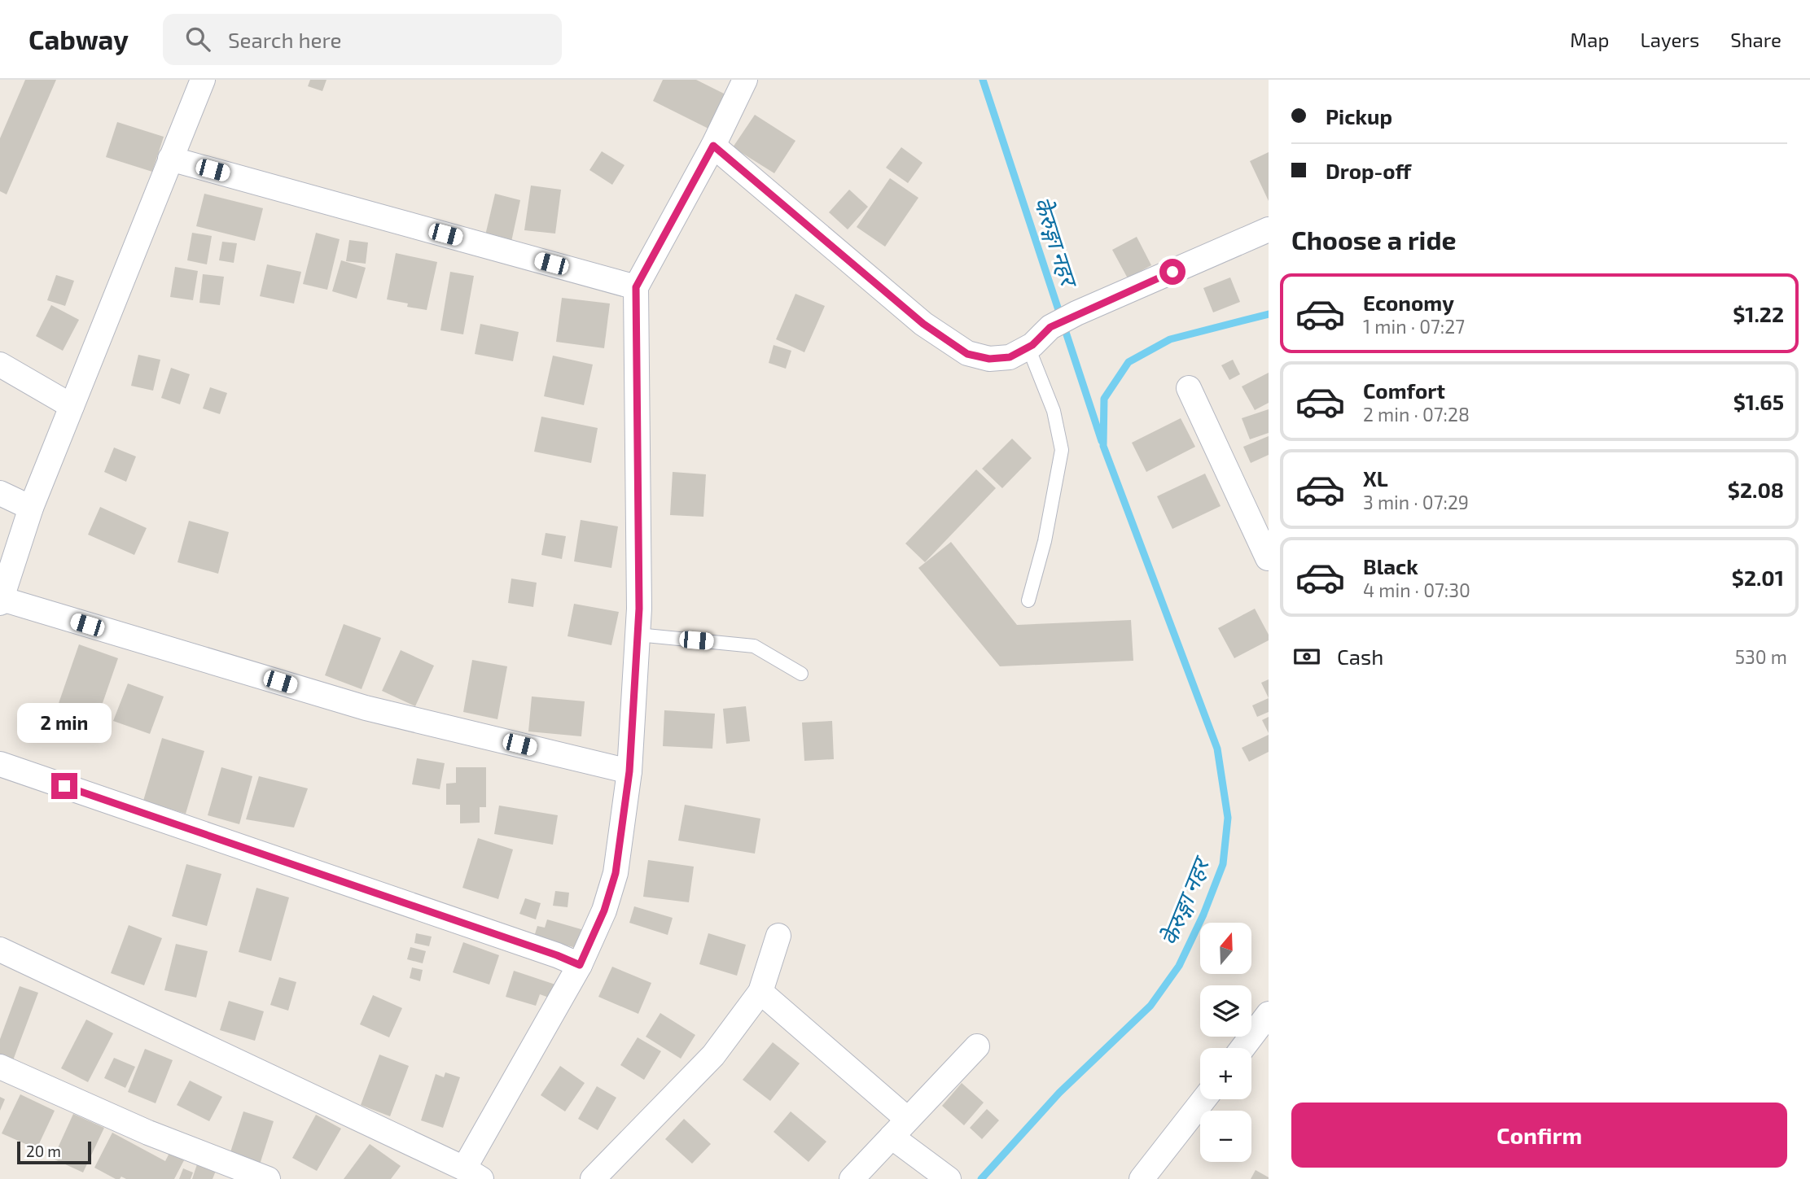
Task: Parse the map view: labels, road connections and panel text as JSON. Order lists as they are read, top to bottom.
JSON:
{
  "water": ["केेरुङ्गा नहर"],
  "scale_bar": "20 m",
  "north": "top",
  "page": {
    "header": "Cabway",
    "search": "Search here",
    "nav": ["Map", "Layers", "Share"],
    "banner": ["Pickup", "Drop-off"],
    "heading": "Choose a ride",
    "list": [
      {
        "name": "Economy",
        "note": "1 min · 07:27",
        "value": "$1.22"
      },
      {
        "name": "Comfort",
        "note": "2 min · 07:28",
        "value": "$1.65"
      },
      {
        "name": "XL",
        "note": "3 min · 07:29",
        "value": "$2.08"
      },
      {
        "name": "Black",
        "note": "4 min · 07:30",
        "value": "$2.01"
      }
    ],
    "pay": ["Cash", "530 m"],
    "bubble": "2 min",
    "map_buttons": ["+", "−"],
    "buttons": "Confirm",
    "scale": "20 m"
  }
}
